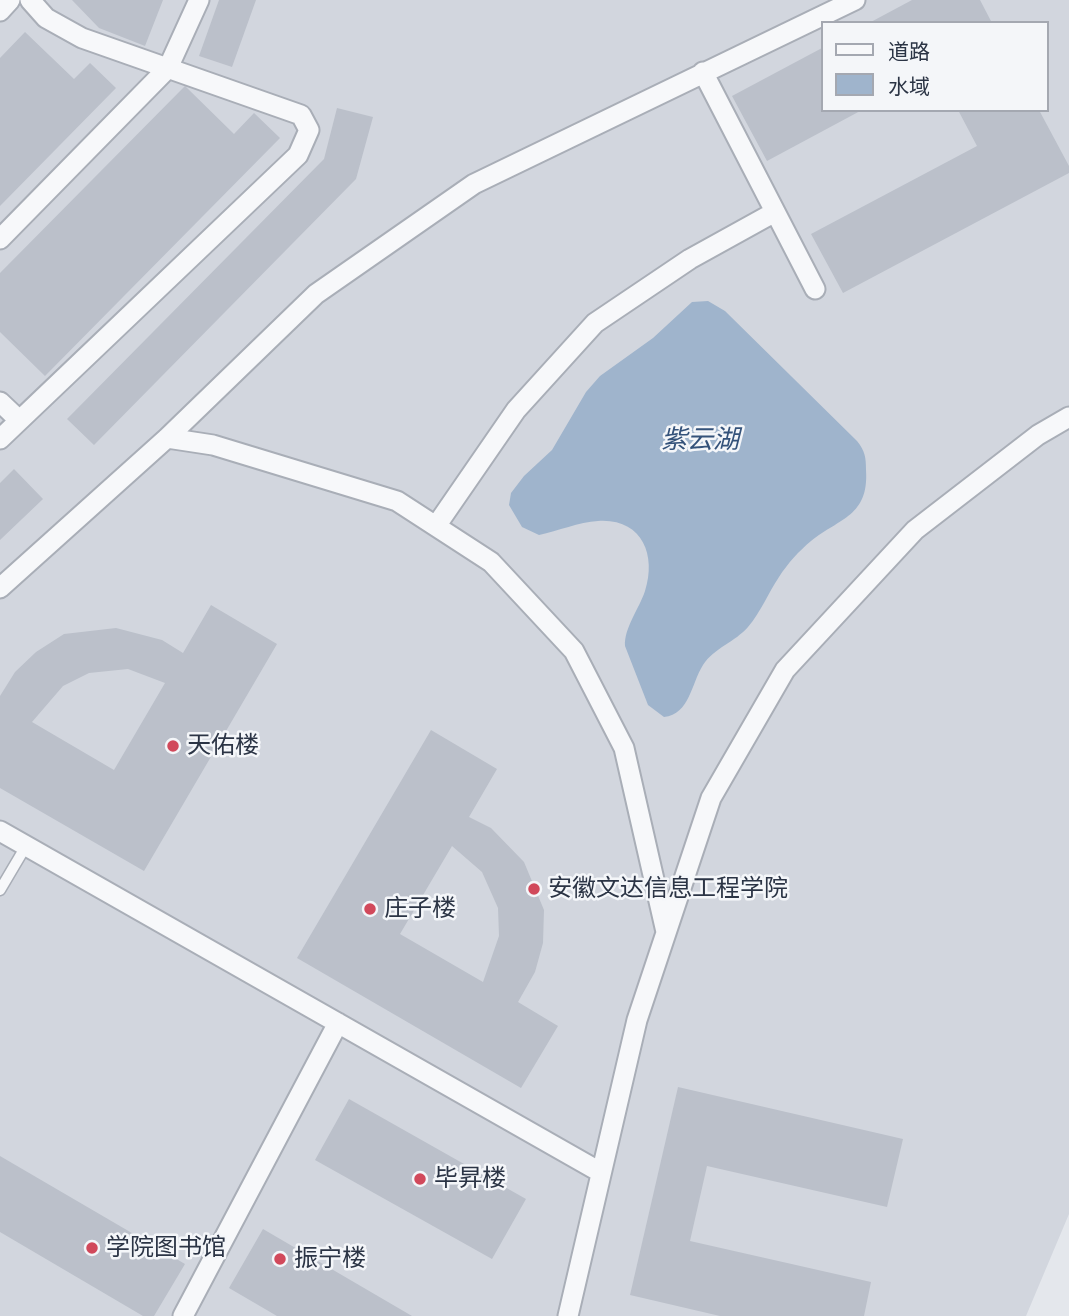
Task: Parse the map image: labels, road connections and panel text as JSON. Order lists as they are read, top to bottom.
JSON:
{
  "water": ["紫云湖"],
  "places": [
    "天佑楼",
    "安徽文达信息工程学院",
    "庄子楼",
    "毕昇楼",
    "学院图书馆",
    "振宁楼"
  ],
  "legend": ["道路", "水域"]
}
